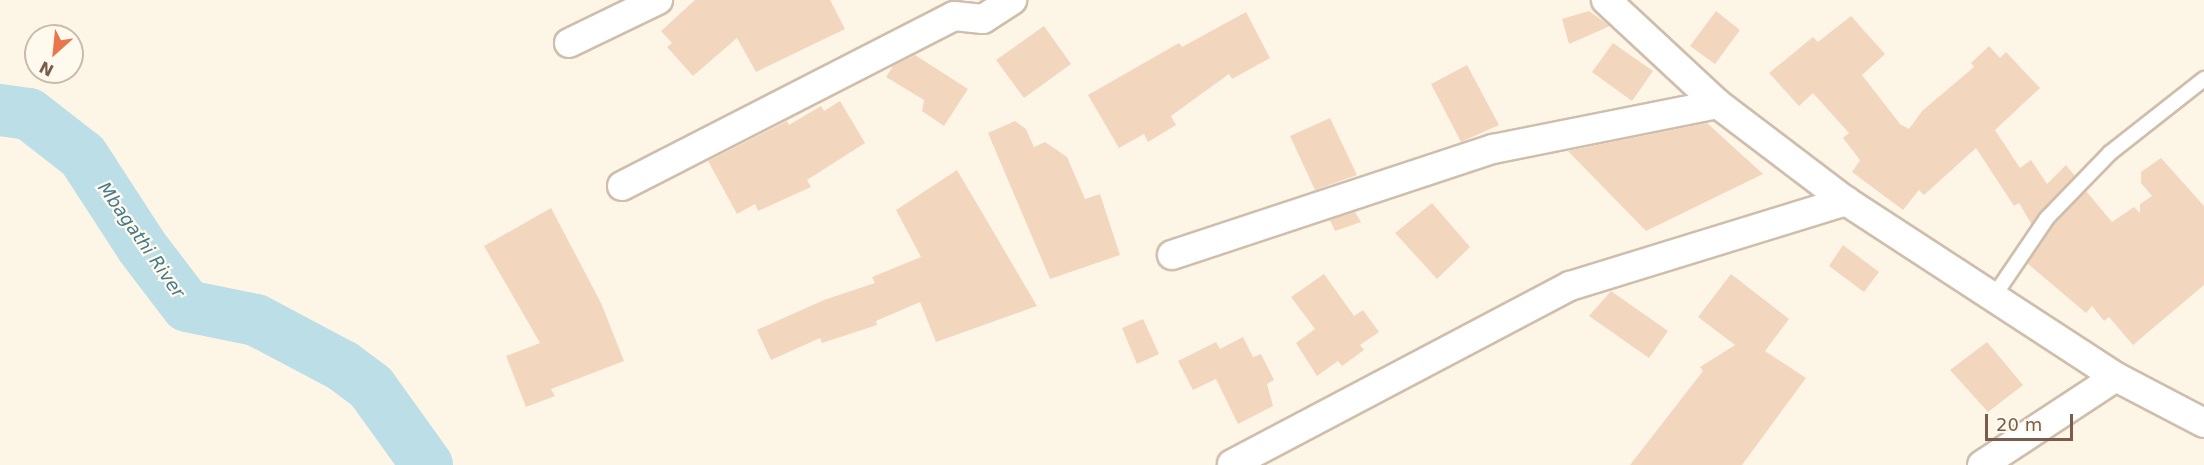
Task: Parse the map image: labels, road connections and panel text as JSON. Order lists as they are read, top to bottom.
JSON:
{
  "water": ["Mbagathi River"],
  "scale_bar": "20 m",
  "north": "bottom left"
}
